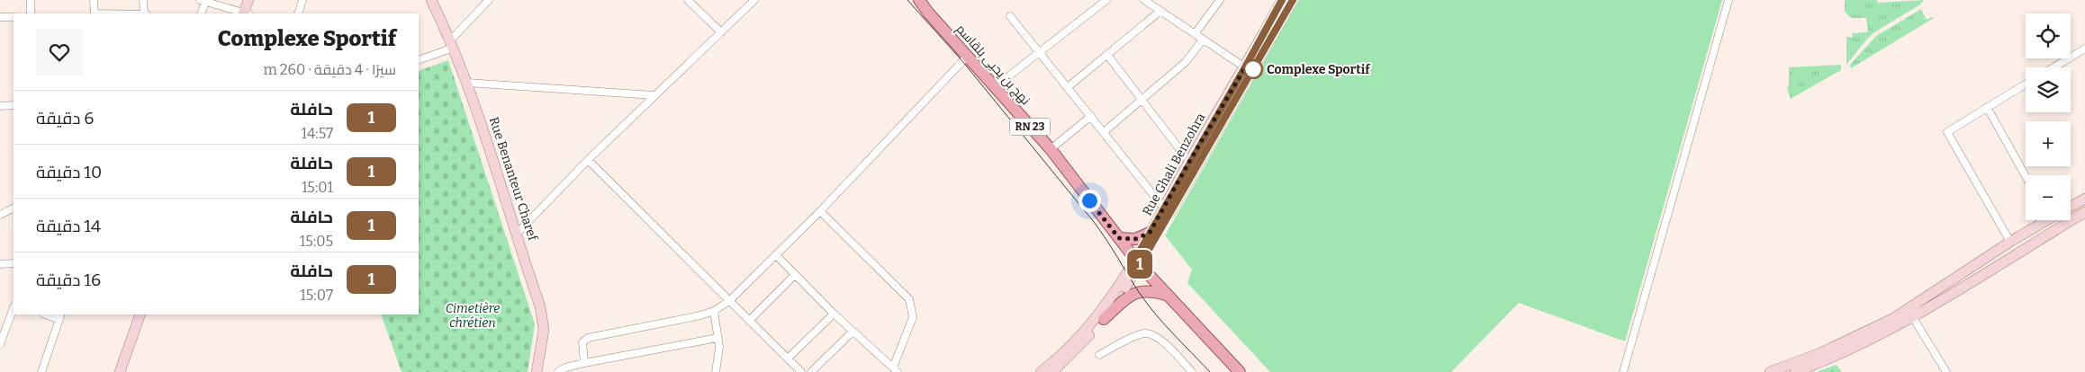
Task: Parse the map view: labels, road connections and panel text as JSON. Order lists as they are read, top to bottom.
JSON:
{
  "streets": {
    "main road": [
      "نهج بن يحيى بلقاسم",
      "RN 23",
      "Rue Ghali Benzohra",
      "Rue Benanteur Charef"
    ]
  },
  "crossings": [
    ["نهج بن يحيى بلقاسم", "Rue Ghali Benzohra"]
  ],
  "parks": ["Cimetière chrétien"],
  "places": ["Complexe Sportif"],
  "lines": ["bus line 1"],
  "page": {
    "on_map": "1",
    "map_buttons": ["+", "−"],
    "heading": ["Complexe Sportif", "سيرًا · 4 دقيقة · 260 m"],
    "list": [
      {
        "mark": "1",
        "name": "حافلة",
        "note": "14:57",
        "value": "6 دقيقة"
      },
      {
        "mark": "1",
        "name": "حافلة",
        "note": "15:01",
        "value": "10 دقيقة"
      },
      {
        "mark": "1",
        "name": "حافلة",
        "note": "15:05",
        "value": "14 دقيقة"
      },
      {
        "mark": "1",
        "name": "حافلة",
        "note": "15:07",
        "value": "16 دقيقة"
      }
    ]
  }
}
